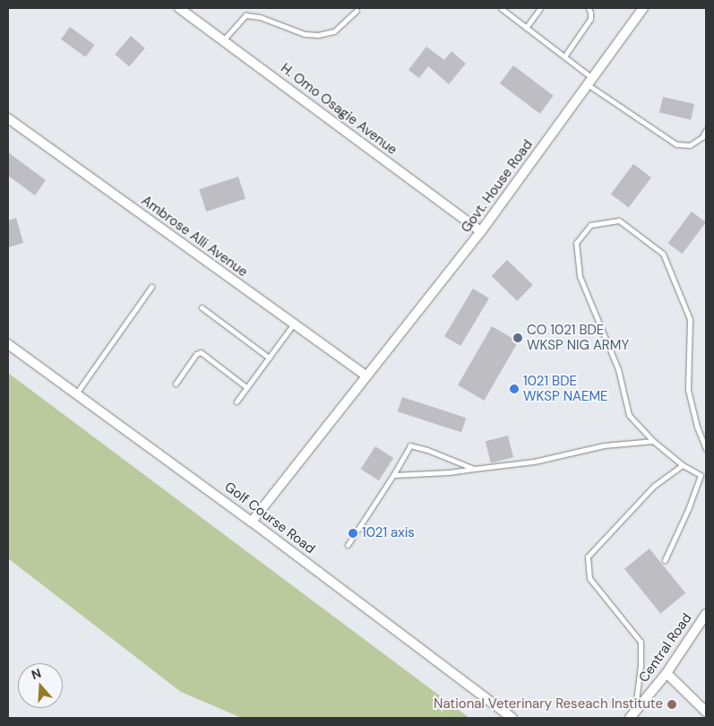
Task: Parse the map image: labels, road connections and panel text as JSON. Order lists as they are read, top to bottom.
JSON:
{
  "streets": {
    "street": [
      "H. Omo Osagie Avenue",
      "Govt. House Road",
      "Ambrose Alli Avenue",
      "Golf Course Road",
      "Central Road"
    ]
  },
  "crossings": [
    ["H. Omo Osagie Avenue", "Govt. House Road"],
    ["Govt. House Road", "Ambrose Alli Avenue"],
    ["Govt. House Road", "Golf Course Road"]
  ],
  "places": [
    "CO 1021 BDE WKSP NIG ARMY",
    "1021 BDE WKSP NAEME",
    "1021 axis",
    "National Veterinary Reseach Institute"
  ],
  "north": "top"
}
